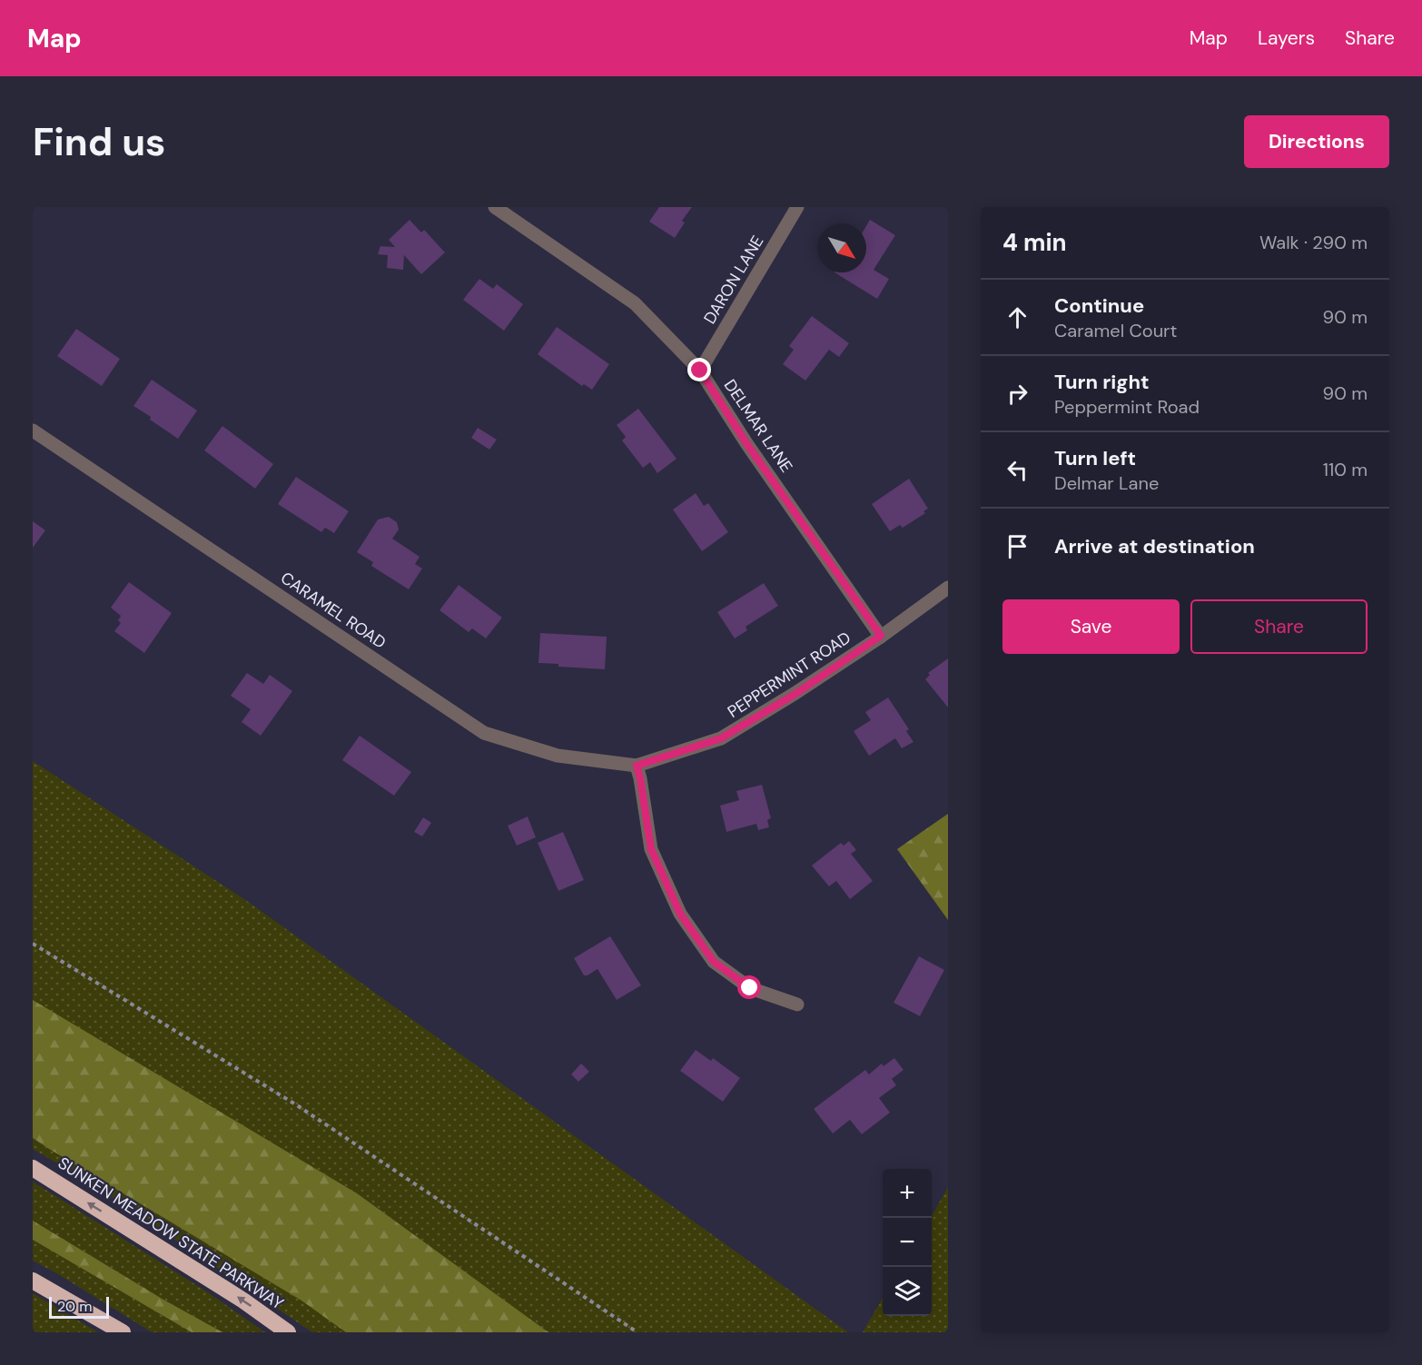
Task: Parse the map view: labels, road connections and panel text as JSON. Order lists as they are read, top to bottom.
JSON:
{
  "streets": {
    "highway": ["SUNKEN MEADOW STATE PARKWAY"],
    "street": [
      "DARON LANE",
      "DELMAR LANE",
      "CARAMEL ROAD",
      "PEPPERMINT ROAD"
    ]
  },
  "crossings": [
    ["DARON LANE", "DELMAR LANE"],
    ["DELMAR LANE", "PEPPERMINT ROAD"],
    ["CARAMEL ROAD", "PEPPERMINT ROAD"]
  ],
  "scale_bar": "20 m",
  "north": "bottom right",
  "page": {
    "header": "Map",
    "nav": ["Map", "Layers", "Share"],
    "buttons": [
      "Directions",
      ["Save", "Share"]
    ],
    "title": "Find us",
    "heading": ["4 min", "Walk · 290 m"],
    "list": [
      ["Continue", "Caramel Court", "90 m"],
      ["Turn right", "Peppermint Road", "90 m"],
      ["Turn left", "Delmar Lane", "110 m"],
      "Arrive at destination"
    ],
    "map_buttons": ["+", "−"],
    "scale": "20 m"
  }
}
